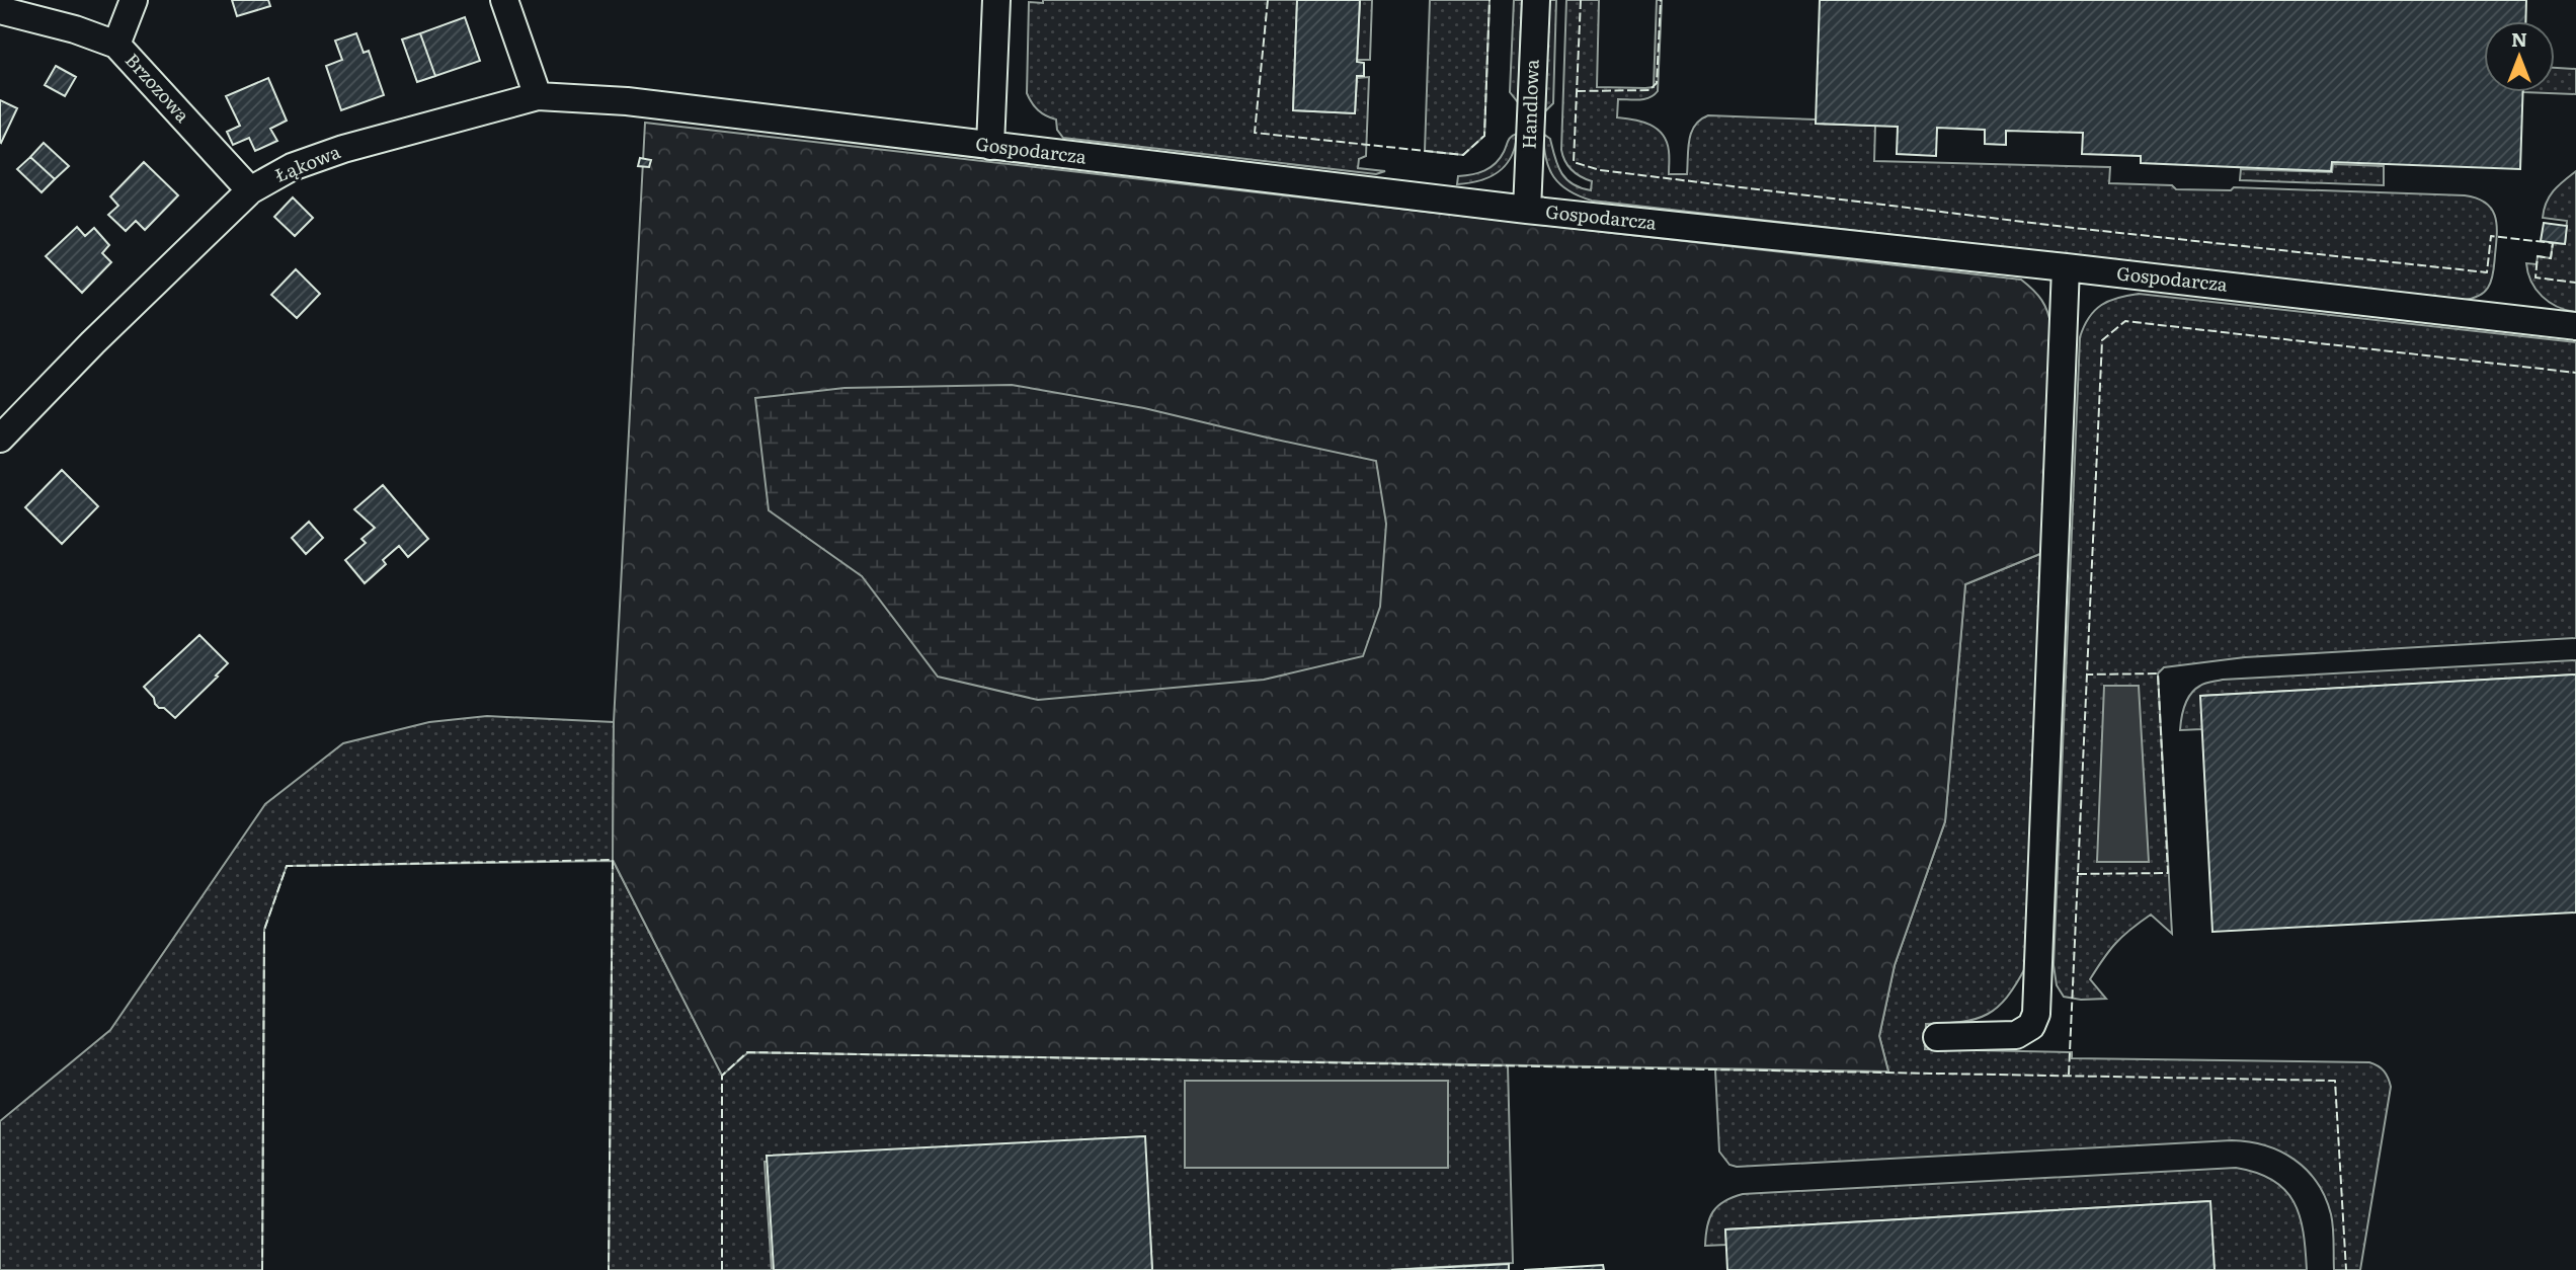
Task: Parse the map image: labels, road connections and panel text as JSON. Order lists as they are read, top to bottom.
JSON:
{
  "streets": {
    "street": [
      "Brzozowa",
      "Handlowa",
      "Gospodarcza",
      "Łąkowa"
    ]
  },
  "crossings": [
    ["Brzozowa", "Łąkowa"],
    ["Handlowa", "Gospodarcza"],
    ["Gospodarcza", "Łąkowa"]
  ],
  "north": "top"
}
